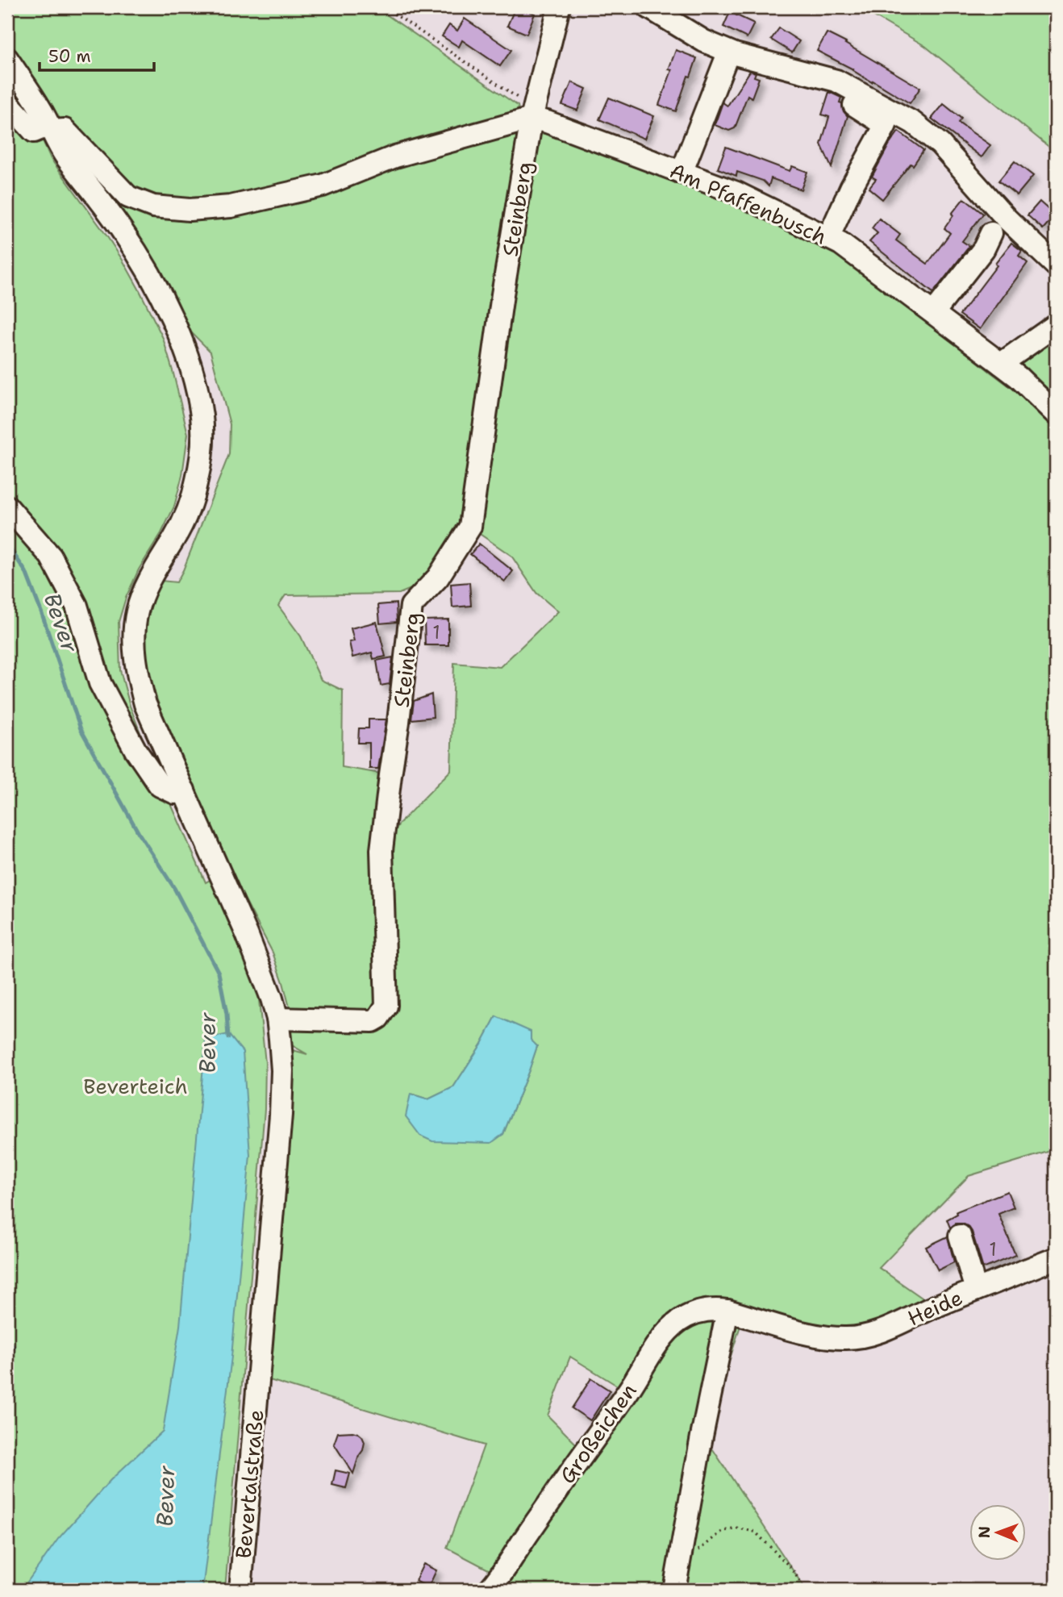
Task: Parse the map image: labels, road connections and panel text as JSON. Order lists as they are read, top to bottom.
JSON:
{
  "streets": {
    "street": [
      "Am Pfaffenbusch",
      "Steinberg",
      "Heide",
      "Großeichen",
      "Bevertalstraße"
    ]
  },
  "crossings": [
    ["Am Pfaffenbusch", "Steinberg"],
    ["Steinberg", "Bevertalstraße"],
    ["Heide", "Großeichen"]
  ],
  "water": ["Bever"],
  "parks": ["Beverteich"],
  "house_numbers": ["1", "1"],
  "scale_bar": "50 m",
  "north": "left"
}
